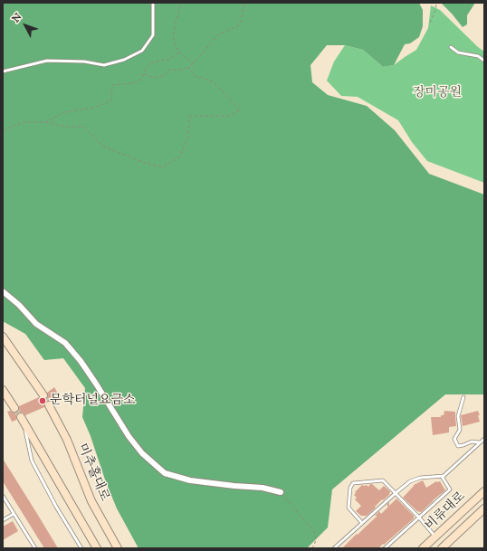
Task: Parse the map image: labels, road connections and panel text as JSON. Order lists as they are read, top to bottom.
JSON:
{
  "streets": {
    "main road": ["미추홀대로", "비류대로"]
  },
  "parks": ["장미공원"],
  "places": ["문학터널요금소"],
  "north": "top left"
}
